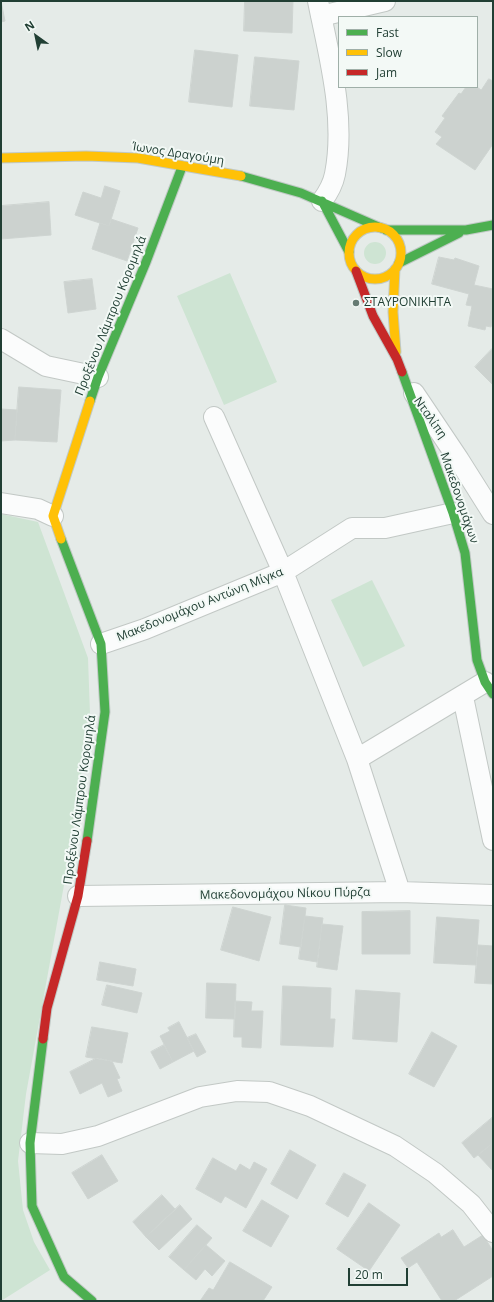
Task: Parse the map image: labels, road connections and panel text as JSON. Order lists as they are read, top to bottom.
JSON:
{
  "streets": {
    "street": [
      "Ίωνος Δραγούμη",
      "Προξένου Λάμπρου Κορομηλά",
      "Νταλίπη",
      "Μακεδονομάχων",
      "Μακεδονομάχου Αντώνη Μίγκα",
      "Μακεδονομάχου Νίκου Πύρζα"
    ]
  },
  "crossings": [
    ["Ίωνος Δραγούμη", "Προξένου Λάμπρου Κορομηλά"],
    ["Ίωνος Δραγούμη", "Μακεδονομάχων"],
    ["Προξένου Λάμπρου Κορομηλά", "Μακεδονομάχου Αντώνη Μίγκα"],
    ["Προξένου Λάμπρου Κορομηλά", "Μακεδονομάχου Νίκου Πύρζα"],
    ["Νταλίπη", "Μακεδονομάχων"],
    ["Μακεδονομάχων", "Μακεδονομάχου Αντώνη Μίγκα"]
  ],
  "places": ["ΣΤΑΥΡΟΝΙΚΗΤΑ"],
  "legend": ["Fast", "Slow", "Jam"],
  "scale_bar": "20 m",
  "north": "top left"
}
